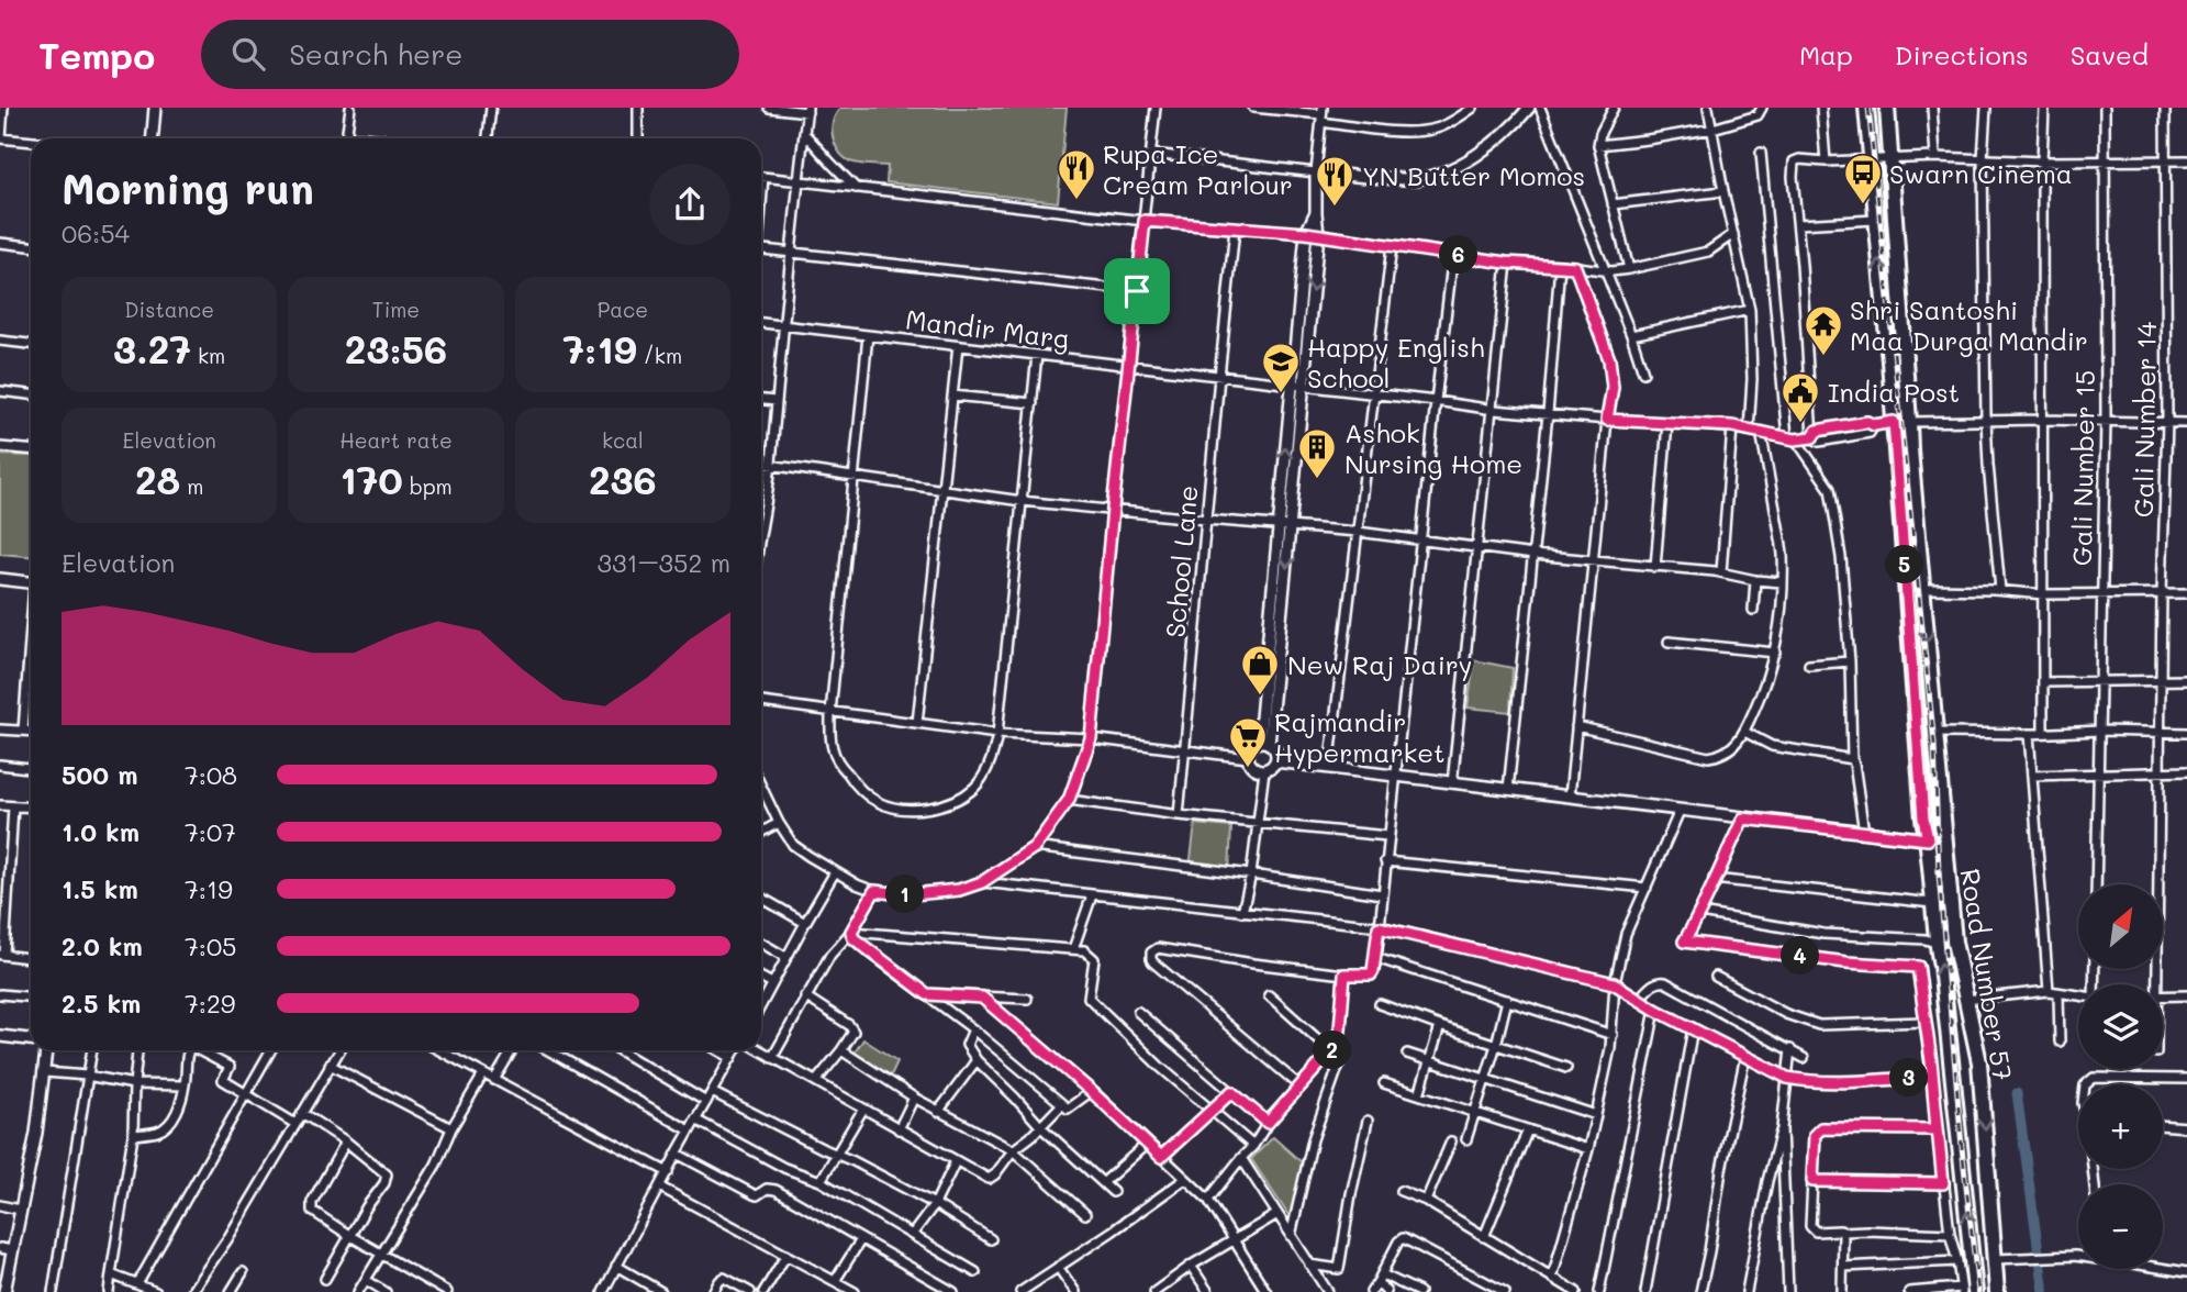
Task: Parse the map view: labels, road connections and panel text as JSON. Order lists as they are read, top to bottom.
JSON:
{
  "streets": {
    "main road": ["Road Number 57"],
    "street": [
      "Mandir Marg",
      "Gali Number 14",
      "Gali Number 15",
      "School Lane"
    ]
  },
  "crossings": [
    ["Mandir Marg", "Gali Number 14"],
    ["Mandir Marg", "Gali Number 15"],
    ["Mandir Marg", "School Lane"],
    ["Mandir Marg", "Road Number 57"]
  ],
  "places": {
    "restaurant": ["Rupa Ice Cream Parlour", "YN Butter Momos"],
    "bus stop": ["Swarn Cinema"],
    "temple": ["Shri Santoshi Maa Durga Mandir"],
    "school or university": ["Happy English School"],
    "public building": ["India Post"],
    "building": ["Ashok Nursing Home"],
    "shop": ["New Raj Dairy"],
    "supermarket": ["Rajmandir Hypermarket"]
  },
  "north": "top right",
  "page": {
    "header": "Tempo",
    "search": "Search here",
    "nav": ["Map", "Directions", "Saved"],
    "heading": ["Morning run", "06:54"],
    "pins": [
      "6",
      "5",
      "1",
      "4",
      "2",
      "3"
    ],
    "stats": [
      ["Distance", "3.27 km"],
      ["Time", "23:56"],
      ["Pace", "7:19 /km"],
      ["Elevation", "28 m"],
      ["Heart rate", "170 bpm"],
      ["kcal", "236"]
    ],
    "chart": ["Elevation", "331–352 m"],
    "list": [
      {
        "name": "500 m",
        "note": "7:08"
      },
      {
        "name": "1.0 km",
        "note": "7:07"
      },
      {
        "name": "1.5 km",
        "note": "7:19"
      },
      {
        "name": "2.0 km",
        "note": "7:05"
      },
      {
        "name": "2.5 km",
        "note": "7:29"
      }
    ],
    "map_buttons": ["+", "−"]
  }
}
